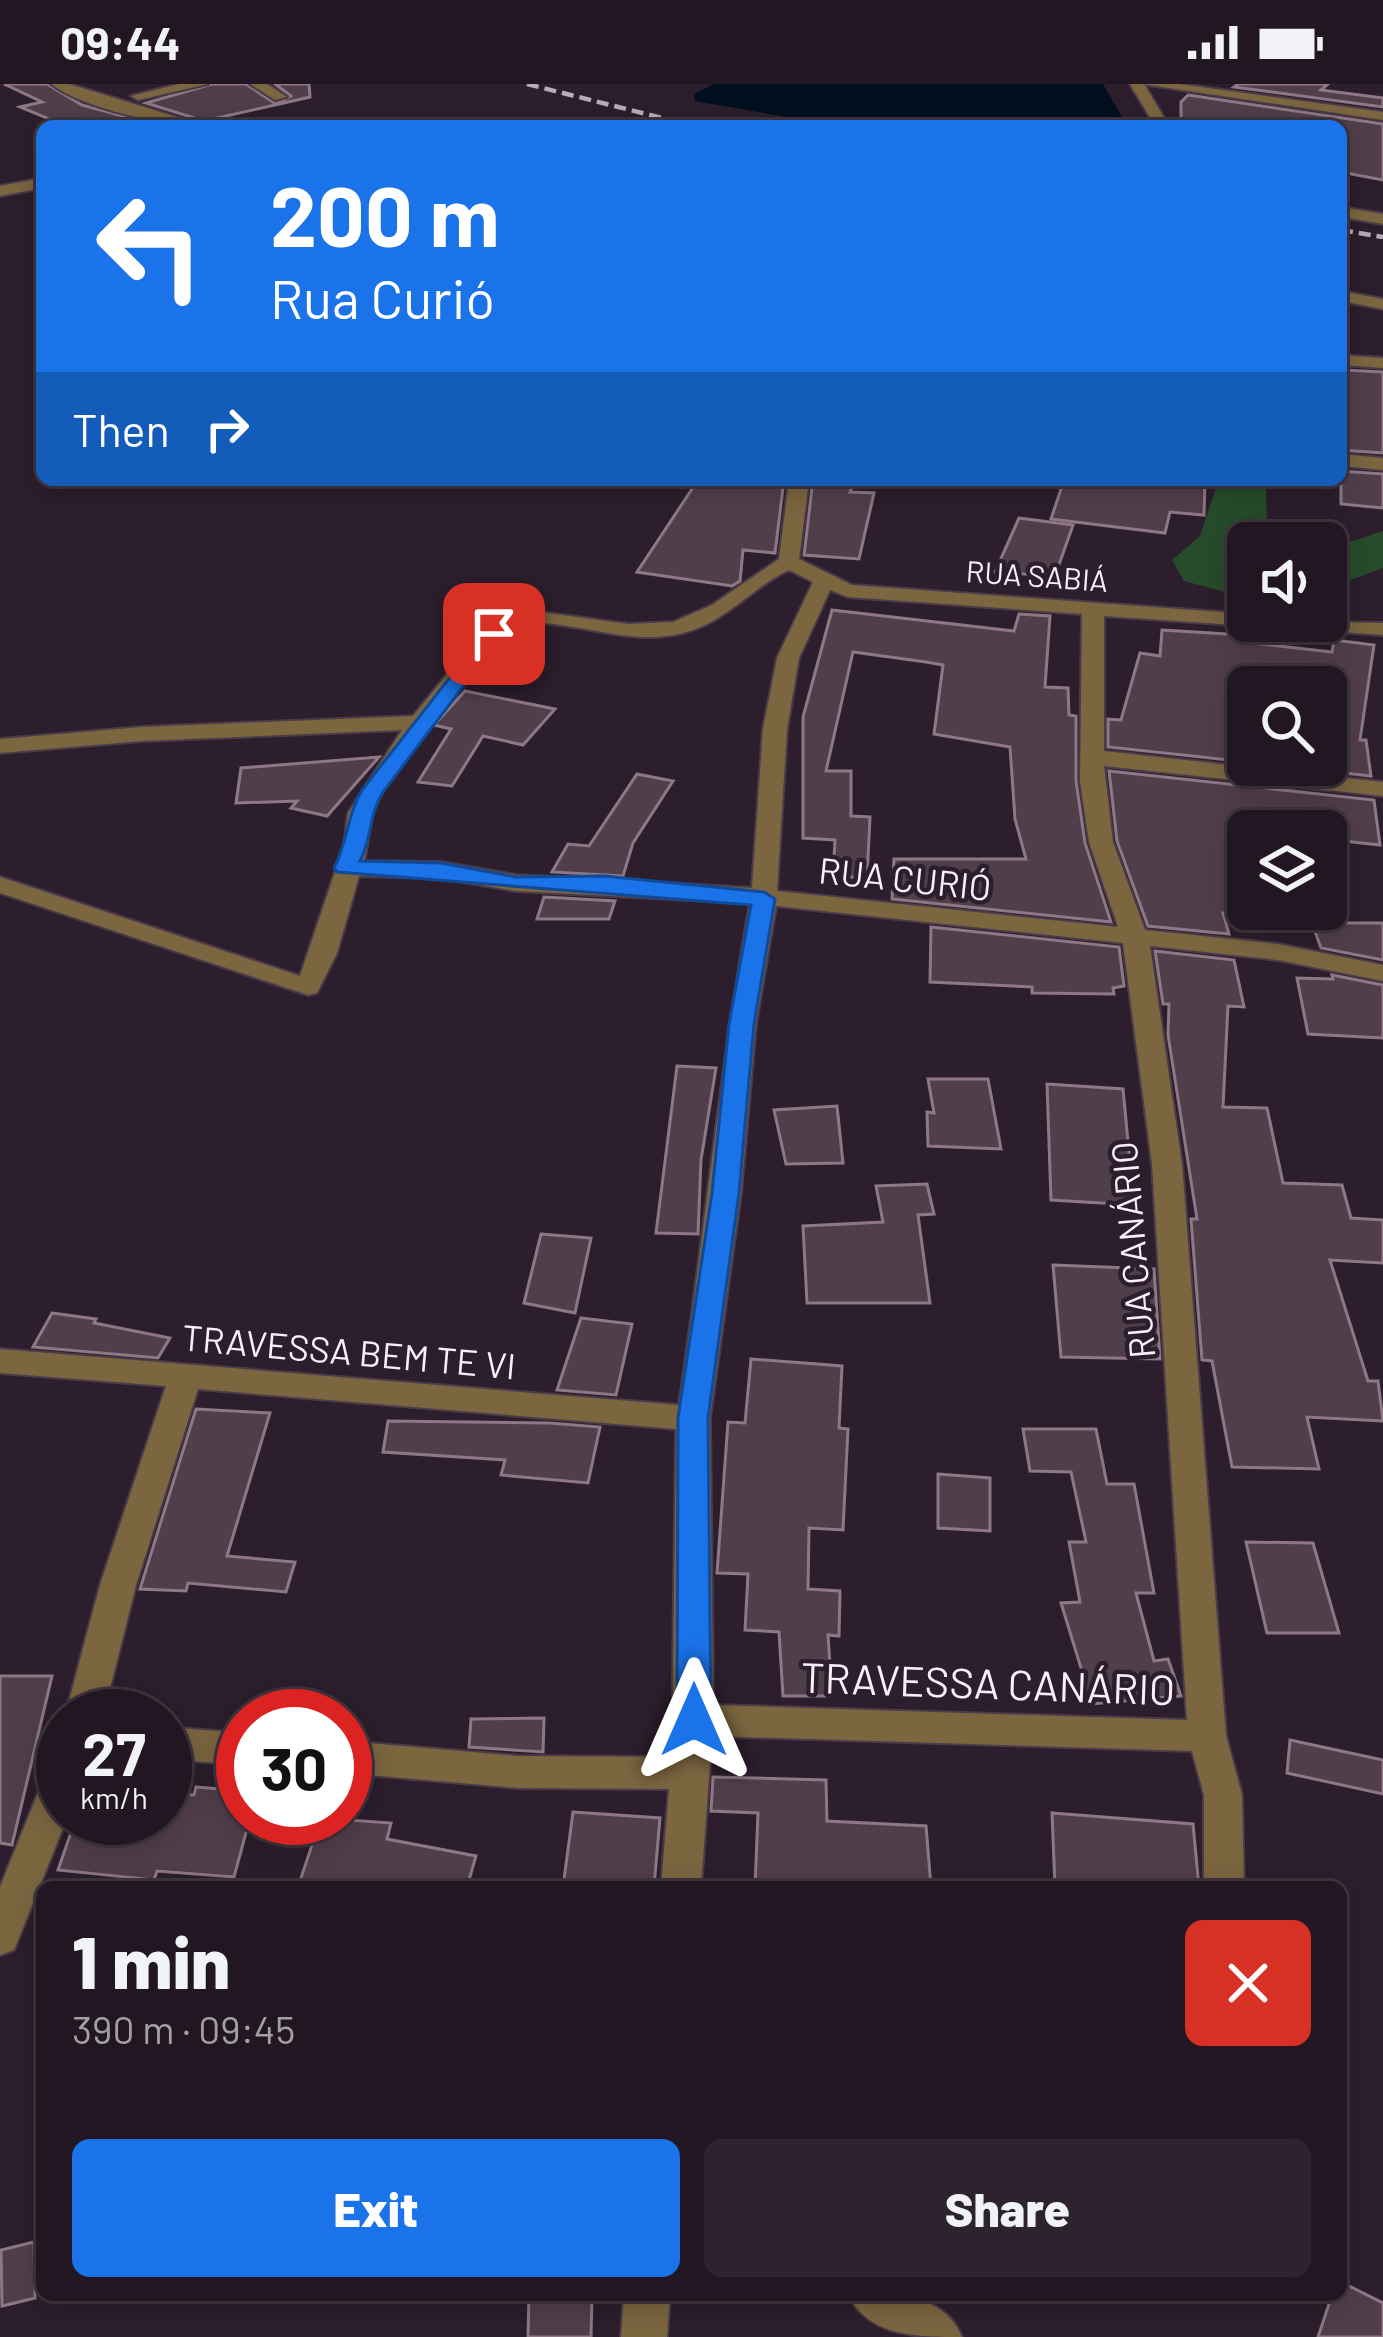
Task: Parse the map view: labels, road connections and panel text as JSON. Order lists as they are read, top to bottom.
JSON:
{
  "streets": {
    "street": [
      "RUA SABIÁ",
      "RUA CURIÓ",
      "RUA CANÁRIO",
      "TRAVESSA BEM TE VI",
      "TRAVESSA CANÁRIO"
    ]
  },
  "crossings": [
    ["RUA SABIÁ", "RUA CANÁRIO"],
    ["RUA CURIÓ", "RUA CANÁRIO"],
    ["RUA CANÁRIO", "TRAVESSA CANÁRIO"]
  ],
  "page": {
    "status": "09:44",
    "turn": ["200 m", "Rua Curió"],
    "then": "Then",
    "speed": "27 km/h",
    "limit": "30",
    "heading": ["1 min", "390 m · 09:45"],
    "buttons": ["Exit", "Share"]
  }
}
